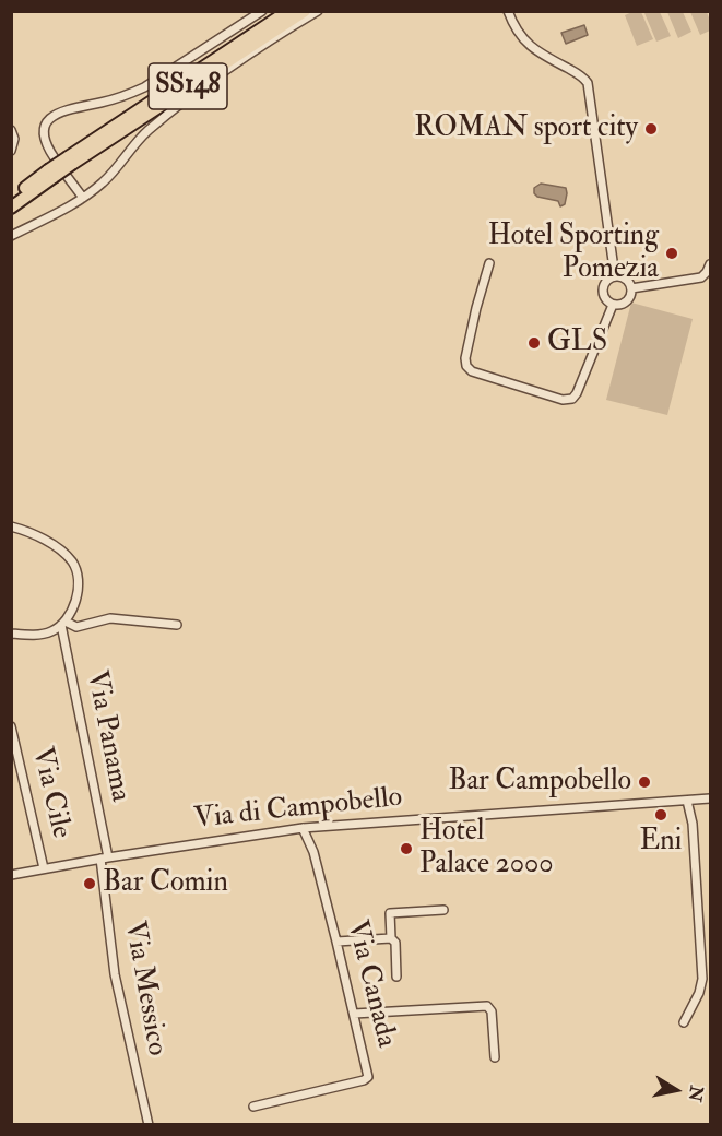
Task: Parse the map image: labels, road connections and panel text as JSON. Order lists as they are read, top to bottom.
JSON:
{
  "streets": {
    "highway": ["SS148"],
    "street": [
      "Via Panama",
      "Via Cile",
      "Via di Campobello",
      "Via Canada",
      "Via Messico"
    ]
  },
  "crossings": [
    ["Via Panama", "Via di Campobello"],
    ["Via Panama", "Via Messico"],
    ["Via Cile", "Via di Campobello"],
    ["Via di Campobello", "Via Canada"],
    ["Via di Campobello", "Via Messico"]
  ],
  "places": [
    "ROMAN sport city",
    "Hotel Sporting Pomezia",
    "GLS",
    "Bar Campobello",
    "Eni",
    "Hotel Palace 2000",
    "Bar Comin"
  ],
  "north": "right"
}
